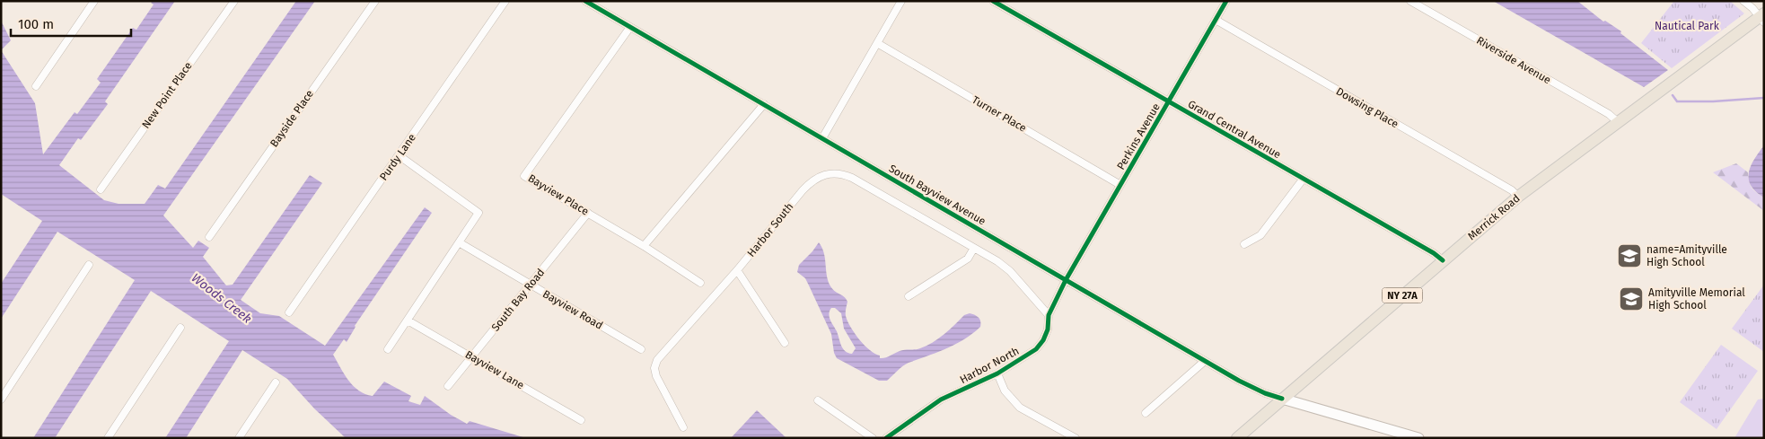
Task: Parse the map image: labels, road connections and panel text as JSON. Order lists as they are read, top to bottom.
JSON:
{
  "streets": {
    "main road": ["Merrick Road", "NY 27A"],
    "street": [
      "Riverside Avenue",
      "New Point Place",
      "Dowsing Place",
      "Turner Place",
      "Bayside Place",
      "Grand Central Avenue",
      "Perkins Avenue",
      "Purdy Lane",
      "Bayview Place",
      "South Bayview Avenue",
      "Harbor South",
      "South Bay Road",
      "Bayview Road",
      "Harbor North",
      "Bayview Lane"
    ]
  },
  "crossings": [
    ["Riverside Avenue", "Merrick Road"],
    ["Dowsing Place", "Perkins Avenue"],
    ["Dowsing Place", "Merrick Road"],
    ["Turner Place", "Perkins Avenue"],
    ["Grand Central Avenue", "Perkins Avenue"],
    ["Grand Central Avenue", "Merrick Road"],
    ["Perkins Avenue", "South Bayview Avenue"],
    ["Perkins Avenue", "Harbor North"],
    ["Bayview Place", "South Bayview Avenue"],
    ["Bayview Place", "South Bay Road"],
    ["South Bayview Avenue", "Merrick Road"],
    ["South Bayview Avenue", "Harbor North"],
    ["Harbor South", "Harbor North"],
    ["South Bay Road", "Bayview Road"],
    ["South Bay Road", "Bayview Lane"]
  ],
  "water": ["Woods Creek"],
  "parks": ["Nautical Park"],
  "places": {
    "school or university": ["name=Amityville High School", "Amityville Memorial High School"]
  },
  "scale_bar": "100 m"
}
